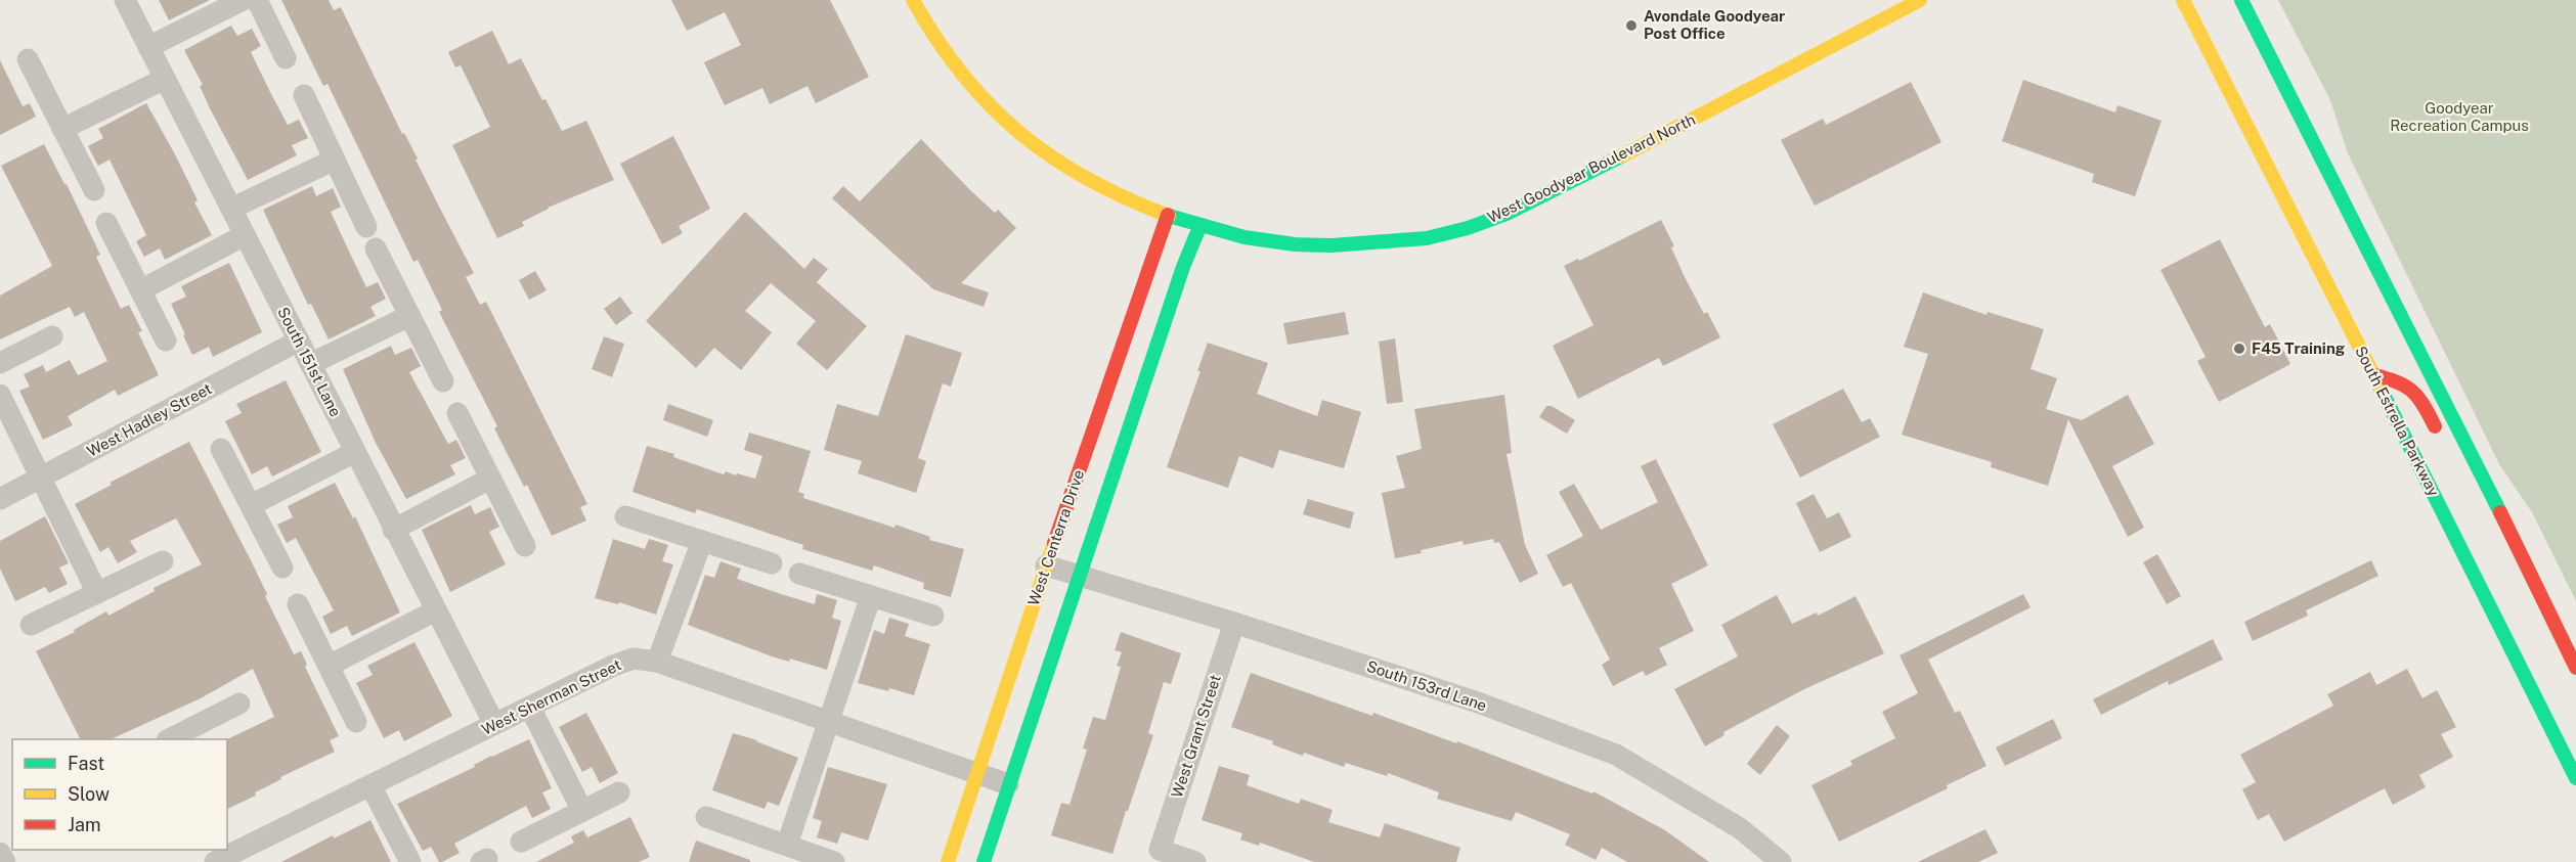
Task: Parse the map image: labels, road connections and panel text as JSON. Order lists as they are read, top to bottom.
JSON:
{
  "streets": {
    "street": [
      "West Goodyear Boulevard North",
      "South 151st Lane",
      "West Hadley Street",
      "South Estrella Parkway",
      "West Centerra Drive",
      "South 153rd Lane",
      "West Sherman Street",
      "West Grant Street"
    ]
  },
  "crossings": [
    ["West Goodyear Boulevard North", "West Centerra Drive"],
    ["South 151st Lane", "West Hadley Street"],
    ["South 151st Lane", "West Sherman Street"],
    ["West Centerra Drive", "South 153rd Lane"],
    ["West Centerra Drive", "West Sherman Street"],
    ["South 153rd Lane", "West Grant Street"]
  ],
  "parks": ["Goodyear Recreation Campus"],
  "places": ["Avondale Goodyear Post Office", "F45 Training"],
  "legend": ["Fast", "Slow", "Jam"]
}
